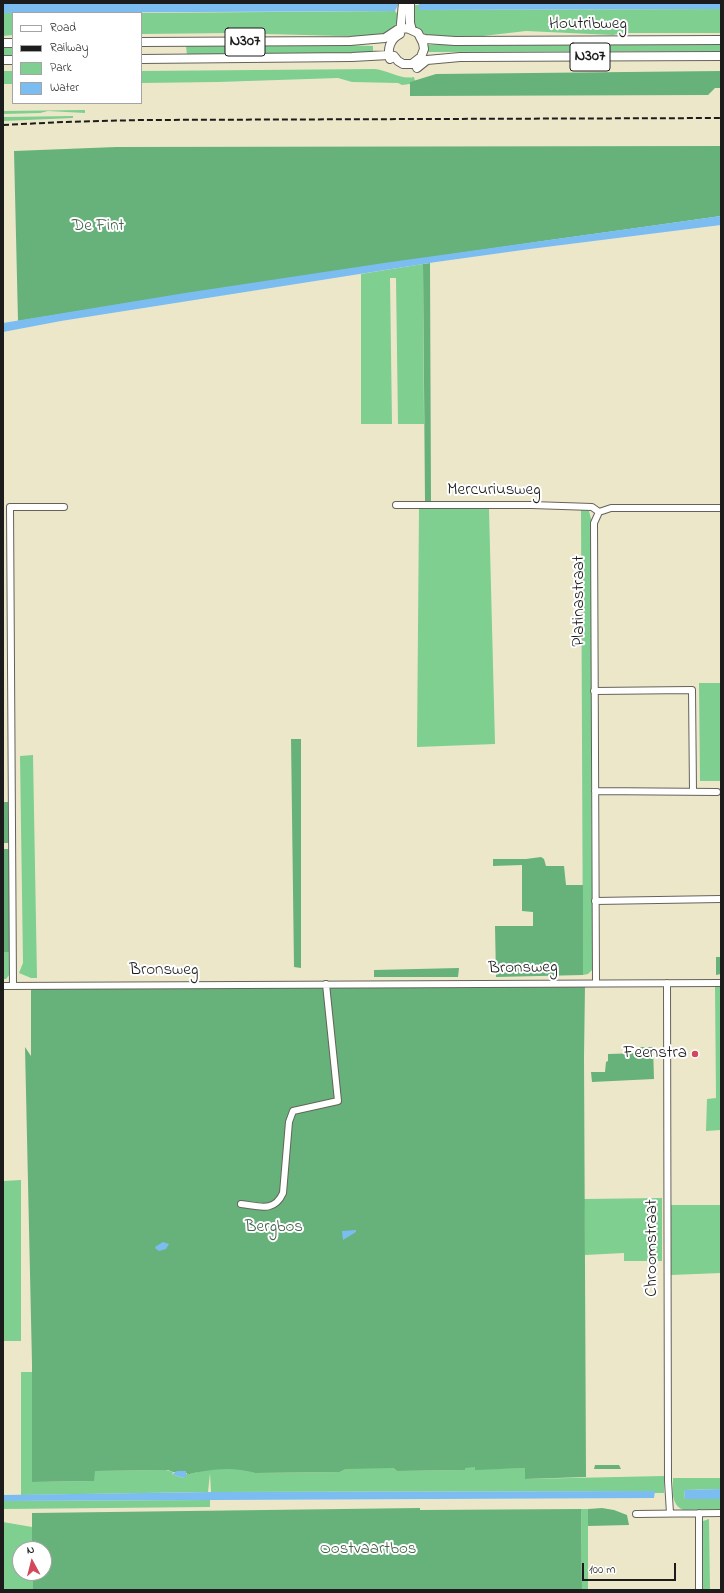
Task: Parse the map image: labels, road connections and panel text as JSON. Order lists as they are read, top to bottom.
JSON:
{
  "streets": {
    "main road": ["Houtribweg", "N307"],
    "street": [
      "Mercuriusweg",
      "Platinastraat",
      "Bronsweg",
      "Chroomstraat"
    ]
  },
  "crossings": [
    ["Houtribweg", "N307"],
    ["Mercuriusweg", "Platinastraat"],
    ["Platinastraat", "Bronsweg"],
    ["Bronsweg", "Chroomstraat"]
  ],
  "parks": ["De Fint", "Bergbos", "Oostvaartbos"],
  "places": ["Feenstra"],
  "legend": [
    "Road",
    "Railway",
    "Park",
    "Water"
  ],
  "scale_bar": "100 m",
  "north": "top"
}
